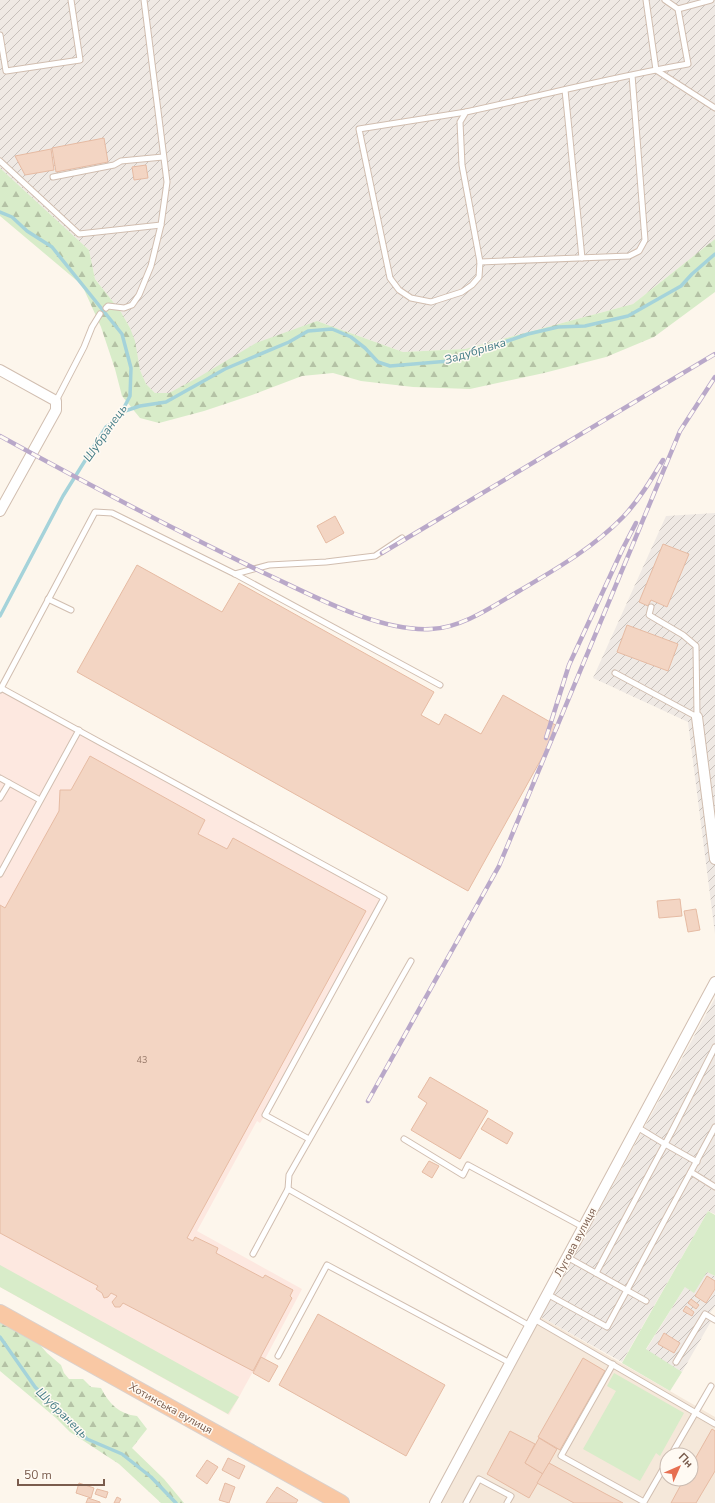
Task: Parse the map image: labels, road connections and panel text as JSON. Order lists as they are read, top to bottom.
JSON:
{
  "streets": {
    "highway": ["Хотинська вулиця"],
    "street": ["Лугова вулиця"]
  },
  "water": ["Задубрівка", "Шубранець"],
  "house_numbers": ["43"],
  "scale_bar": "50 m",
  "north": "top right"
}
